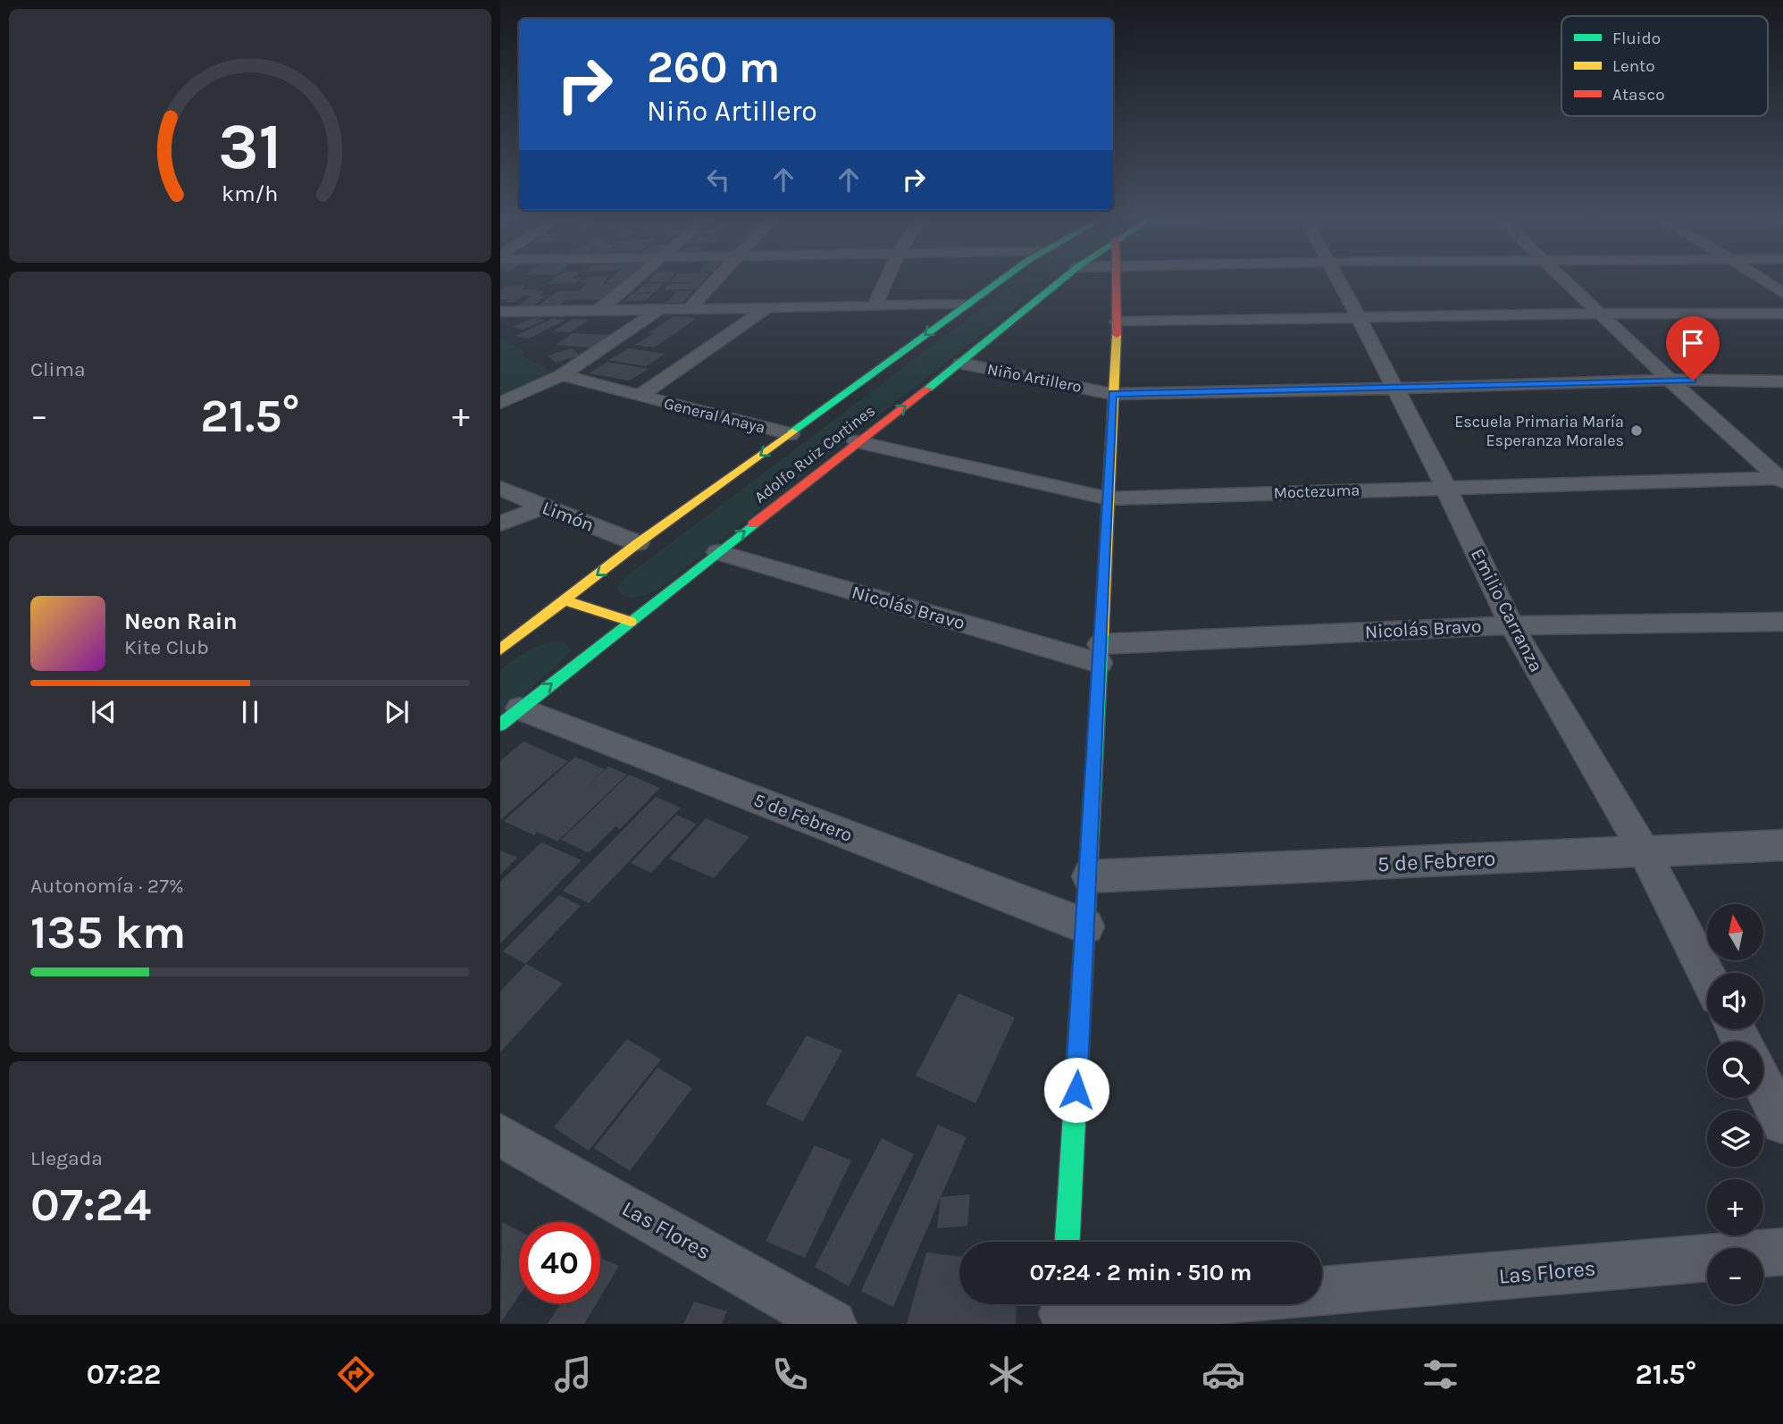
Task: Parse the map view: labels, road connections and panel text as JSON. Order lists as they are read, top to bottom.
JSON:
{
  "streets": {
    "main road": ["Adolfo Ruiz Cortines"],
    "street": [
      "Niño Artillero",
      "General Anaya",
      "Moctezuma",
      "Limón",
      "Nicolás Bravo",
      "Emilio Carranza",
      "5 de Febrero",
      "Las Flores"
    ]
  },
  "crossings": [
    ["Niño Artillero", "Adolfo Ruiz Cortines"],
    ["Niño Artillero", "Emilio Carranza"],
    ["General Anaya", "Adolfo Ruiz Cortines"],
    ["Adolfo Ruiz Cortines", "Moctezuma"],
    ["Adolfo Ruiz Cortines", "Limón"],
    ["Adolfo Ruiz Cortines", "Nicolás Bravo"],
    ["Adolfo Ruiz Cortines", "5 de Febrero"],
    ["Moctezuma", "Emilio Carranza"],
    ["Nicolás Bravo", "Emilio Carranza"],
    ["Emilio Carranza", "5 de Febrero"]
  ],
  "places": ["Escuela Primaria María Esperanza Morales"],
  "legend": ["Fluido", "Lento", "Atasco"],
  "north": "top",
  "page": {
    "turn": ["260 m", "Niño Artillero"],
    "tile": [
      "Clima",
      ["Autonomía · 27%", "135 km"],
      ["Llegada", "07:24"]
    ],
    "heat": ["−", "21.5°", "+"],
    "song": ["Neon Rain", "Kite Club"],
    "map_buttons": ["+", "−"],
    "limit": "40",
    "trip": "07:24 · 2 min · 510 m",
    "tabs": ["07:22", "21.5°"],
    "gauge": ["31", "km/h"]
  }
}
